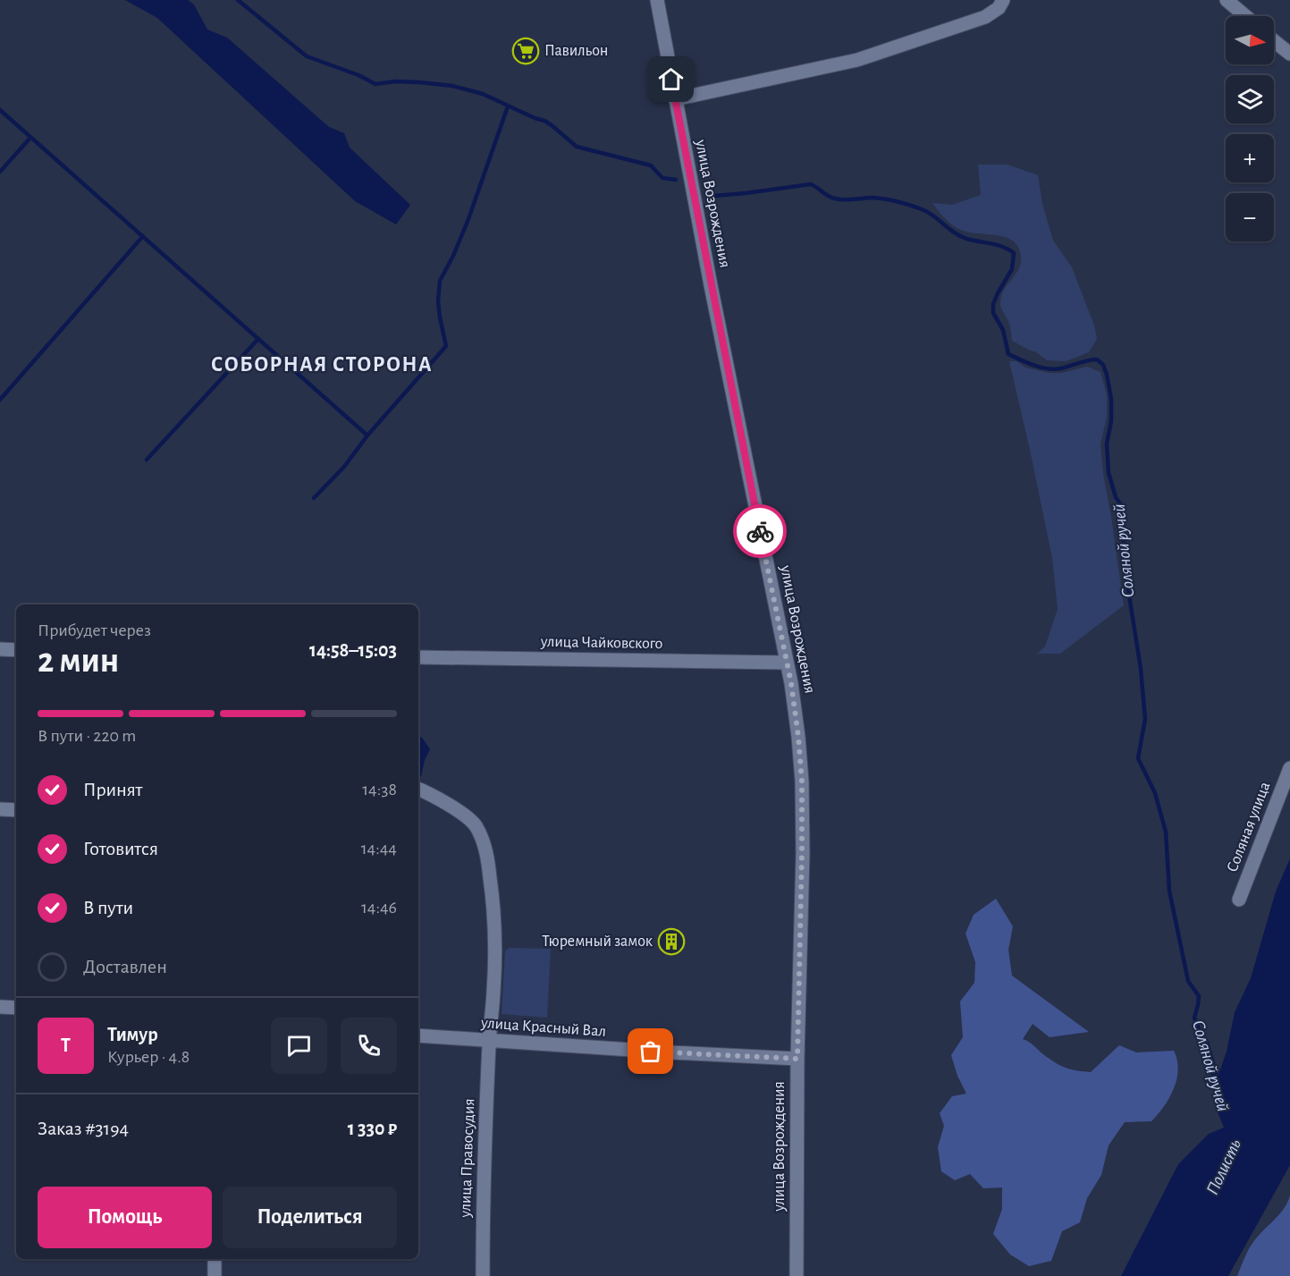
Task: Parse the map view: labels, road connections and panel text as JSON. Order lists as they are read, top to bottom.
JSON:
{
  "streets": {
    "street": [
      "улица Возрождения",
      "улица Чайковского",
      "Соляная улица",
      "улица Красный Вал",
      "улица Правосудия"
    ]
  },
  "crossings": [
    ["улица Возрождения", "улица Чайковского"],
    ["улица Возрождения", "улица Красный Вал"],
    ["улица Красный Вал", "улица Правосудия"]
  ],
  "districts": ["СОБОРНАЯ СТОРОНА"],
  "water": ["Соляной ручей", "Полисть"],
  "places": {
    "supermarket": ["Павильон"],
    "building": ["Тюремный замок"]
  },
  "north": "right",
  "page": {
    "map_buttons": ["+", "−"],
    "heading": ["2 мин", "Прибудет через", "14:58–15:03"],
    "panel": [
      "Тимур",
      "Курьер · 4.8",
      "Заказ #3194",
      "1 330 ₽"
    ],
    "bar": "В пути · 220 m",
    "list": [
      ["Принят", "14:38"],
      ["Готовится", "14:44"],
      ["В пути", "14:46"],
      "Доставлен"
    ],
    "round": "Т",
    "buttons": ["Помощь", "Поделиться"]
  }
}
